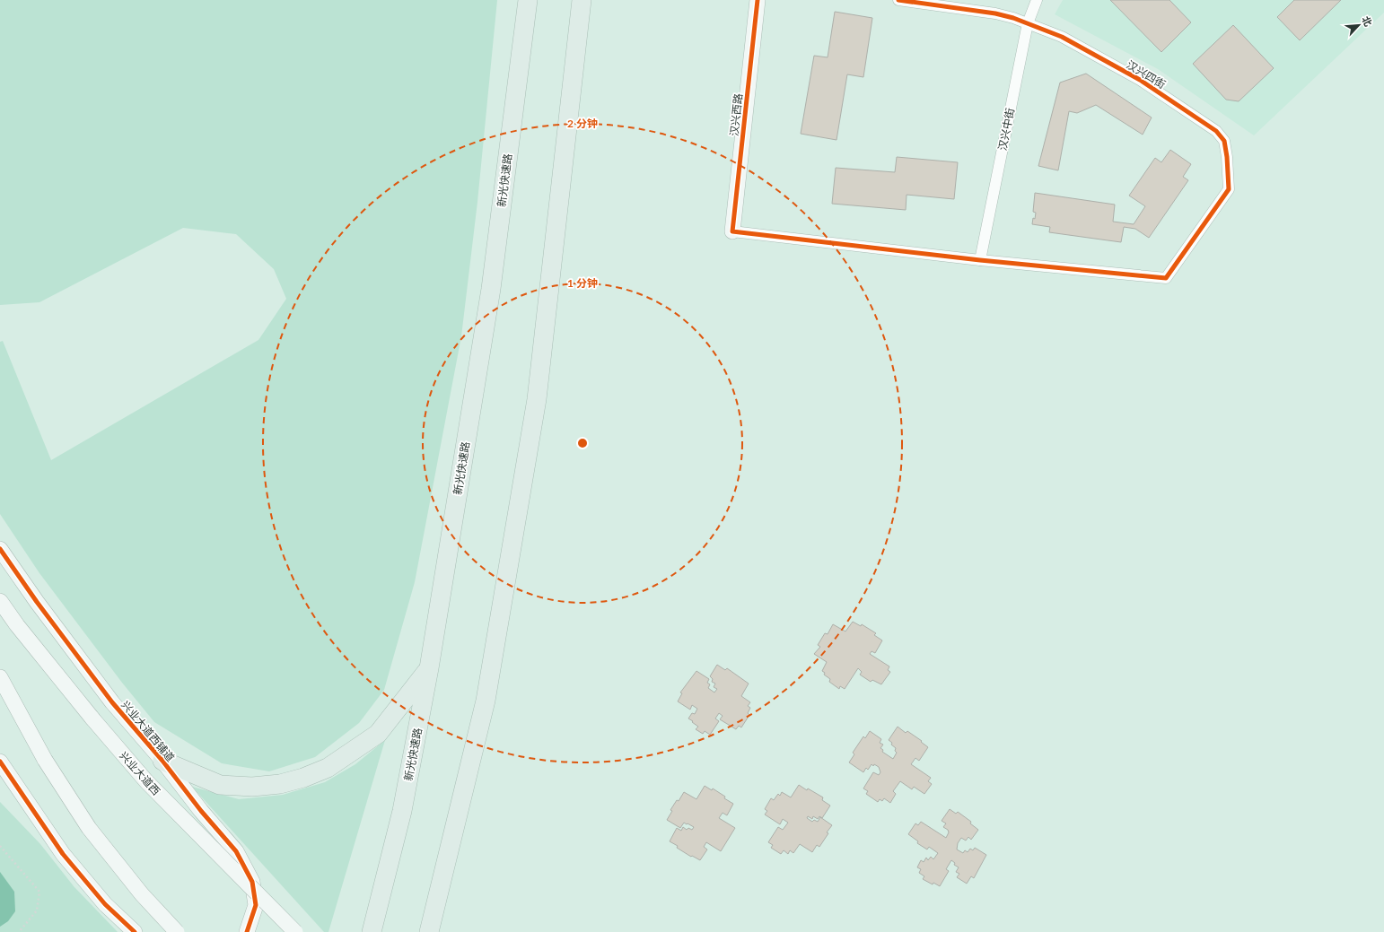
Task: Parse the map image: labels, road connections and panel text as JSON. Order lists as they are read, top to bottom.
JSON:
{
  "streets": {
    "highway": ["新光快速路"],
    "street": [
      "汉兴四街",
      "汉兴西路",
      "汉兴中街",
      "兴业大道西铺道",
      "兴业大道西"
    ]
  },
  "crossings": [
    ["汉兴四街", "汉兴中街"]
  ],
  "north": "top right",
  "rings": ["2 分钟", "1 分钟"]
}
